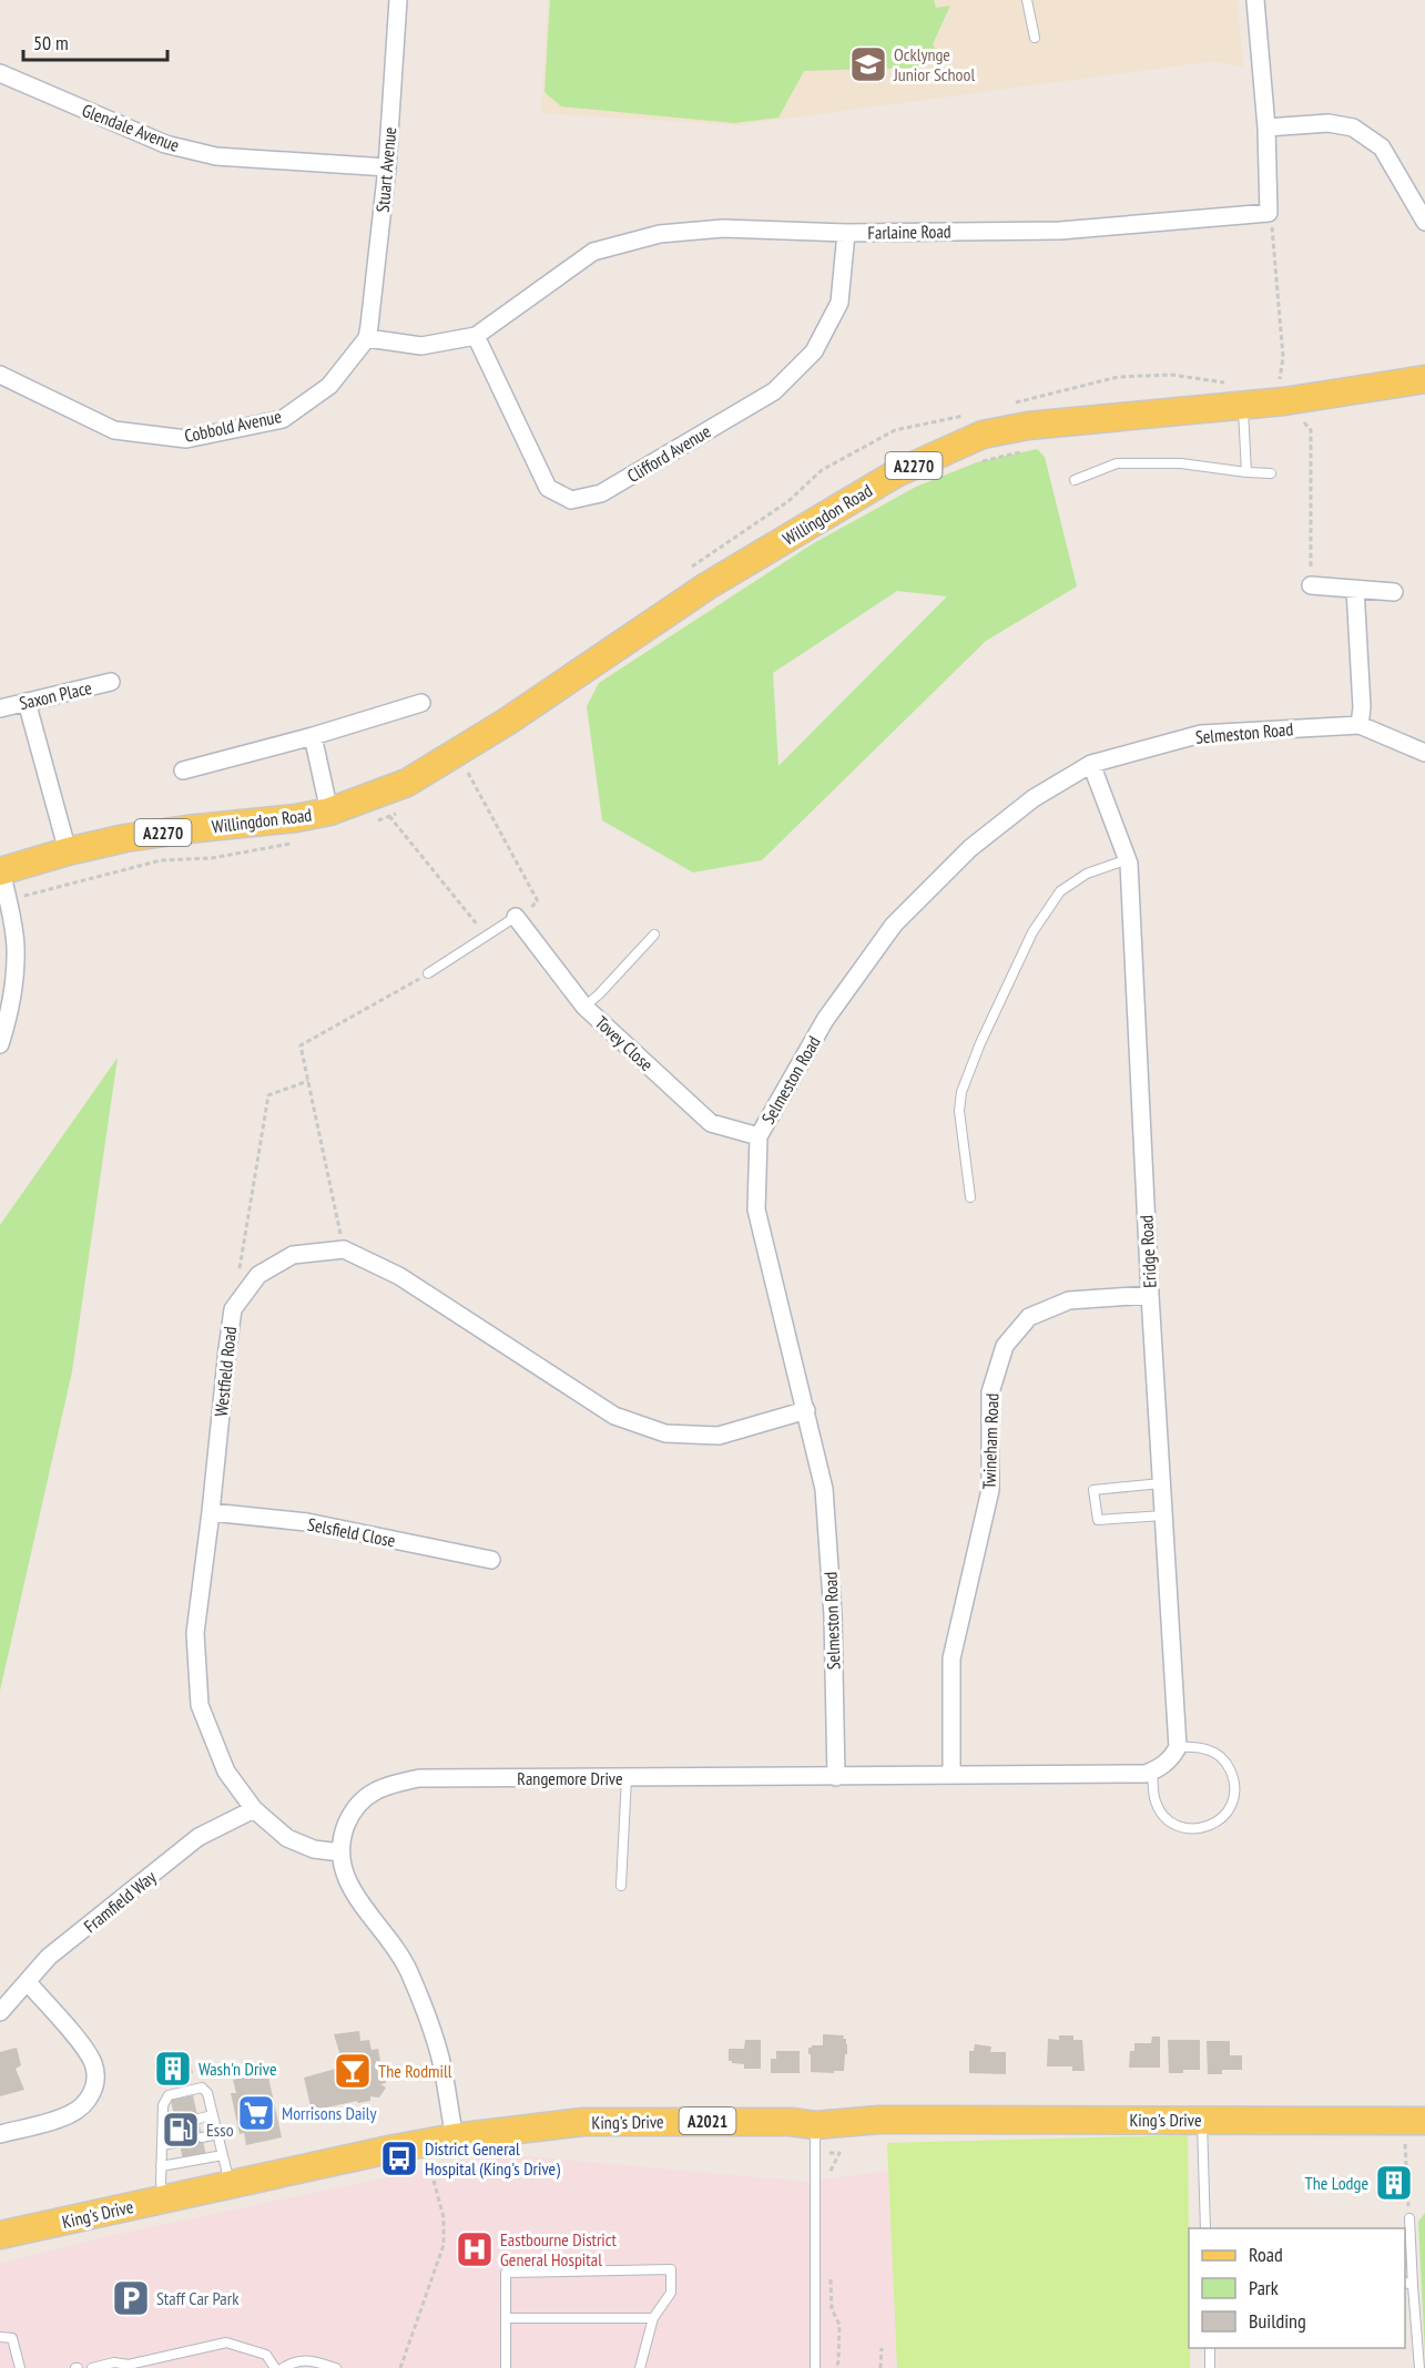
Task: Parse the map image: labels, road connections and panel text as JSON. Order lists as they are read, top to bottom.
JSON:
{
  "streets": {
    "main road": [
      "A2270",
      "Willingdon Road",
      "King's Drive",
      "A2021"
    ],
    "street": [
      "Glendale Avenue",
      "Stuart Avenue",
      "Farlaine Road",
      "Cobbold Avenue",
      "Clifford Avenue",
      "Saxon Place",
      "Selmeston Road",
      "Tovey Close",
      "Eridge Road",
      "Westfield Road",
      "Twineham Road",
      "Selsfield Close",
      "Rangemore Drive",
      "Framfield Way"
    ]
  },
  "crossings": [
    ["Glendale Avenue", "Stuart Avenue"],
    ["Stuart Avenue", "Farlaine Road"],
    ["Stuart Avenue", "Cobbold Avenue"],
    ["Farlaine Road", "Cobbold Avenue"],
    ["Farlaine Road", "Clifford Avenue"],
    ["Selmeston Road", "Tovey Close"],
    ["Selmeston Road", "Eridge Road"],
    ["Selmeston Road", "Rangemore Drive"],
    ["Eridge Road", "Twineham Road"],
    ["Eridge Road", "Rangemore Drive"],
    ["Westfield Road", "Selsfield Close"],
    ["Westfield Road", "Rangemore Drive"],
    ["Westfield Road", "Framfield Way"],
    ["Twineham Road", "Rangemore Drive"],
    ["Rangemore Drive", "King's Drive"]
  ],
  "places": {
    "school or university": ["Ocklynge Junior School"],
    "building": ["Wash'n Drive", "The Lodge"],
    "bar": ["The Rodmill"],
    "supermarket": ["Morrisons Daily"],
    "fuel station": ["Esso"],
    "bus stop": ["District General Hospital (King's Drive)"],
    "hospital": ["Eastbourne District General Hospital"],
    "parking": ["Staff Car Park"]
  },
  "legend": ["Road", "Park", "Building"],
  "scale_bar": "50 m"
}
